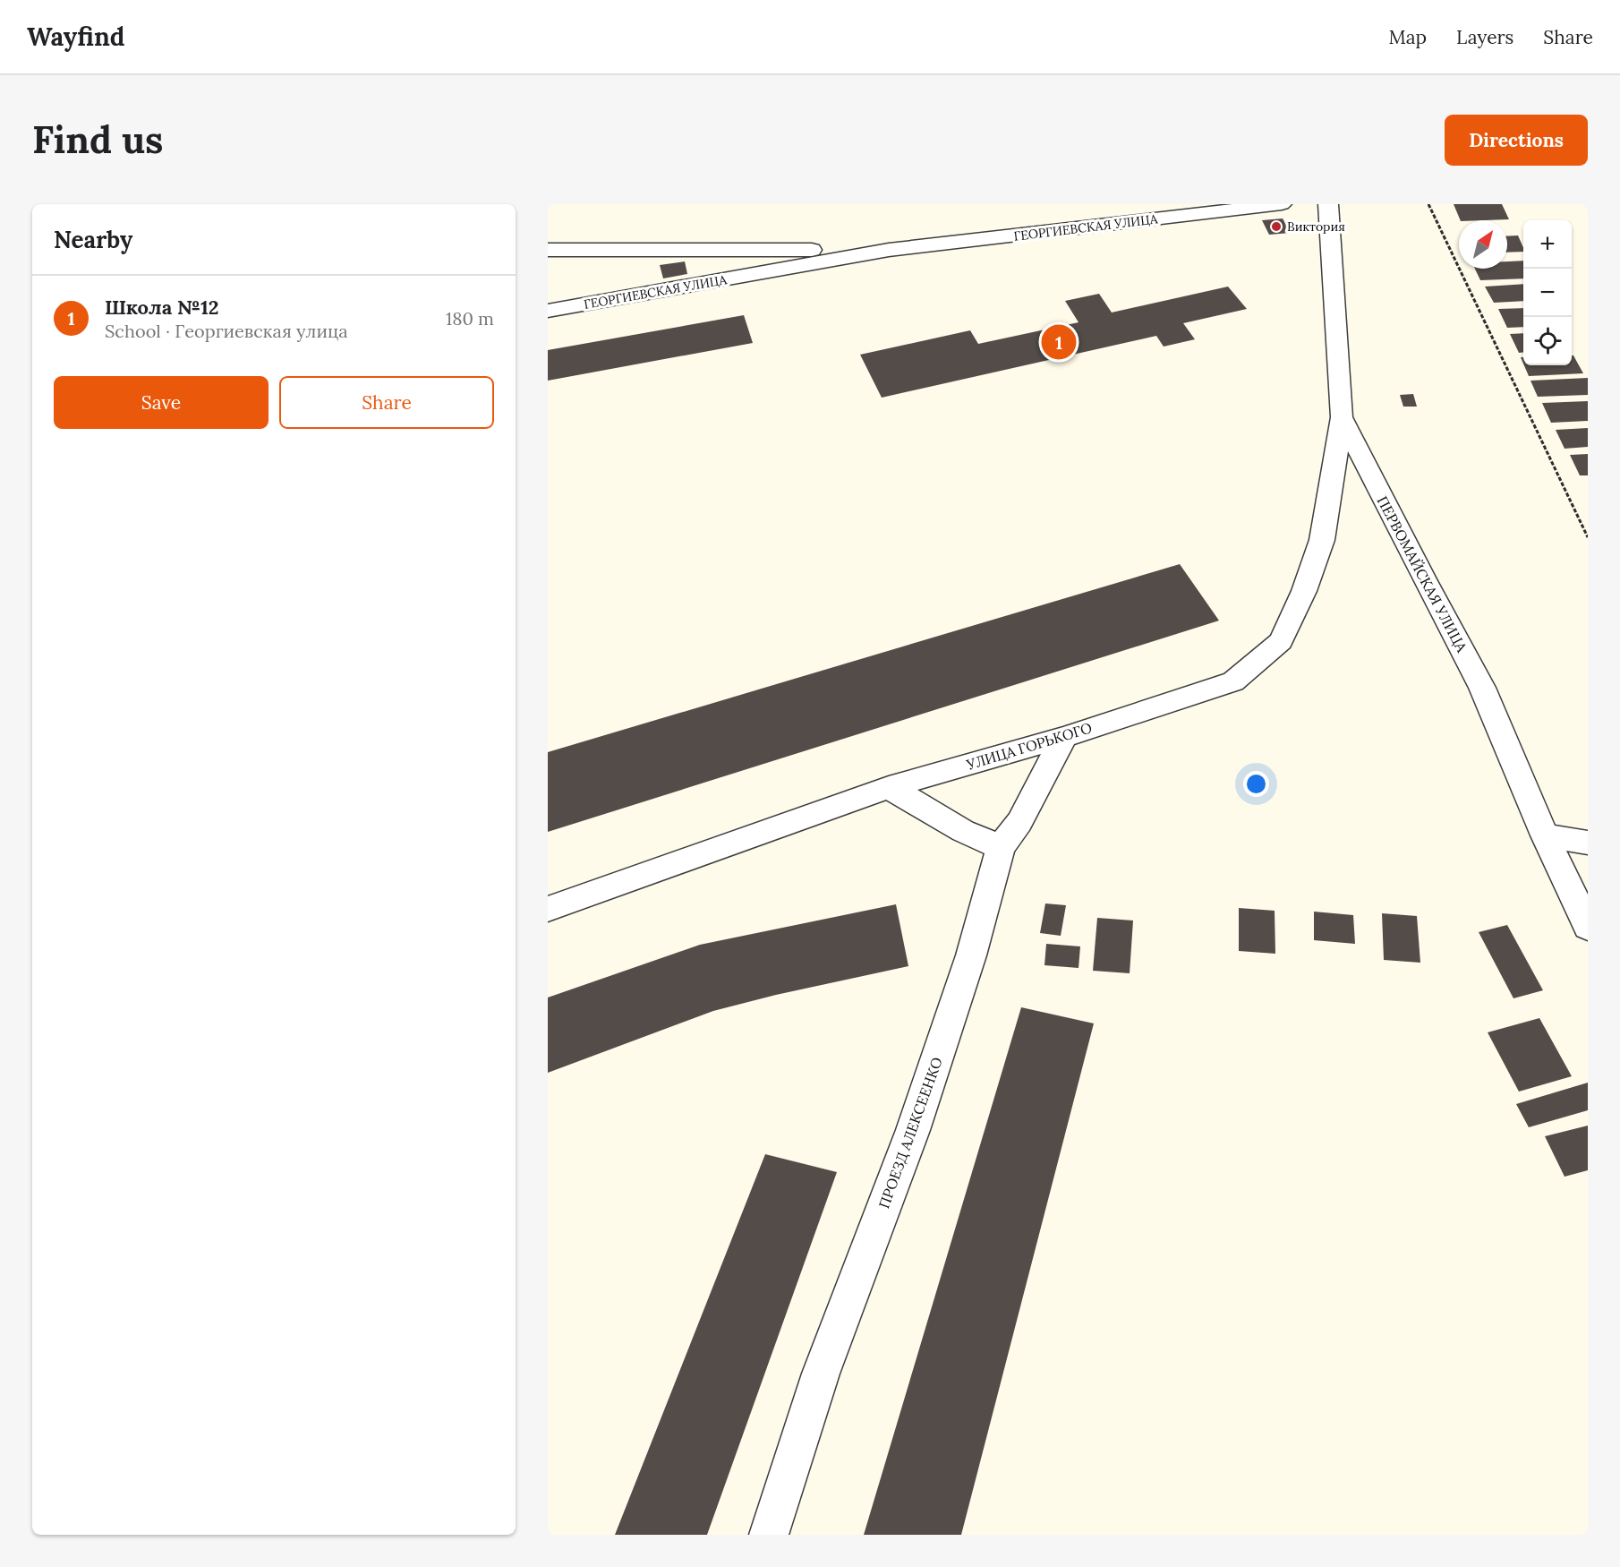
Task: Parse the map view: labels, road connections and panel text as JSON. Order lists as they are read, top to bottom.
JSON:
{
  "streets": {
    "street": [
      "ГЕОРГИЕВСКАЯ УЛИЦА",
      "ПЕРВОМАЙСКАЯ УЛИЦА",
      "УЛИЦА ГОРЬКОГО",
      "ПРОЕЗД АЛЕКСЕЕНКО"
    ]
  },
  "crossings": [
    ["ПЕРВОМАЙСКАЯ УЛИЦА", "УЛИЦА ГОРЬКОГО"],
    ["УЛИЦА ГОРЬКОГО", "ПРОЕЗД АЛЕКСЕЕНКО"]
  ],
  "places": ["Виктория"],
  "north": "top right",
  "page": {
    "header": "Wayfind",
    "nav": ["Map", "Layers", "Share"],
    "buttons": [
      "Directions",
      ["Save", "Share"]
    ],
    "title": "Find us",
    "heading": "Nearby",
    "map_buttons": ["+", "−"],
    "list": [
      {
        "mark": "1",
        "name": "Школа №12",
        "note": "School · Георгиевская улица",
        "value": "180 m"
      }
    ],
    "pins": "1"
  }
}
